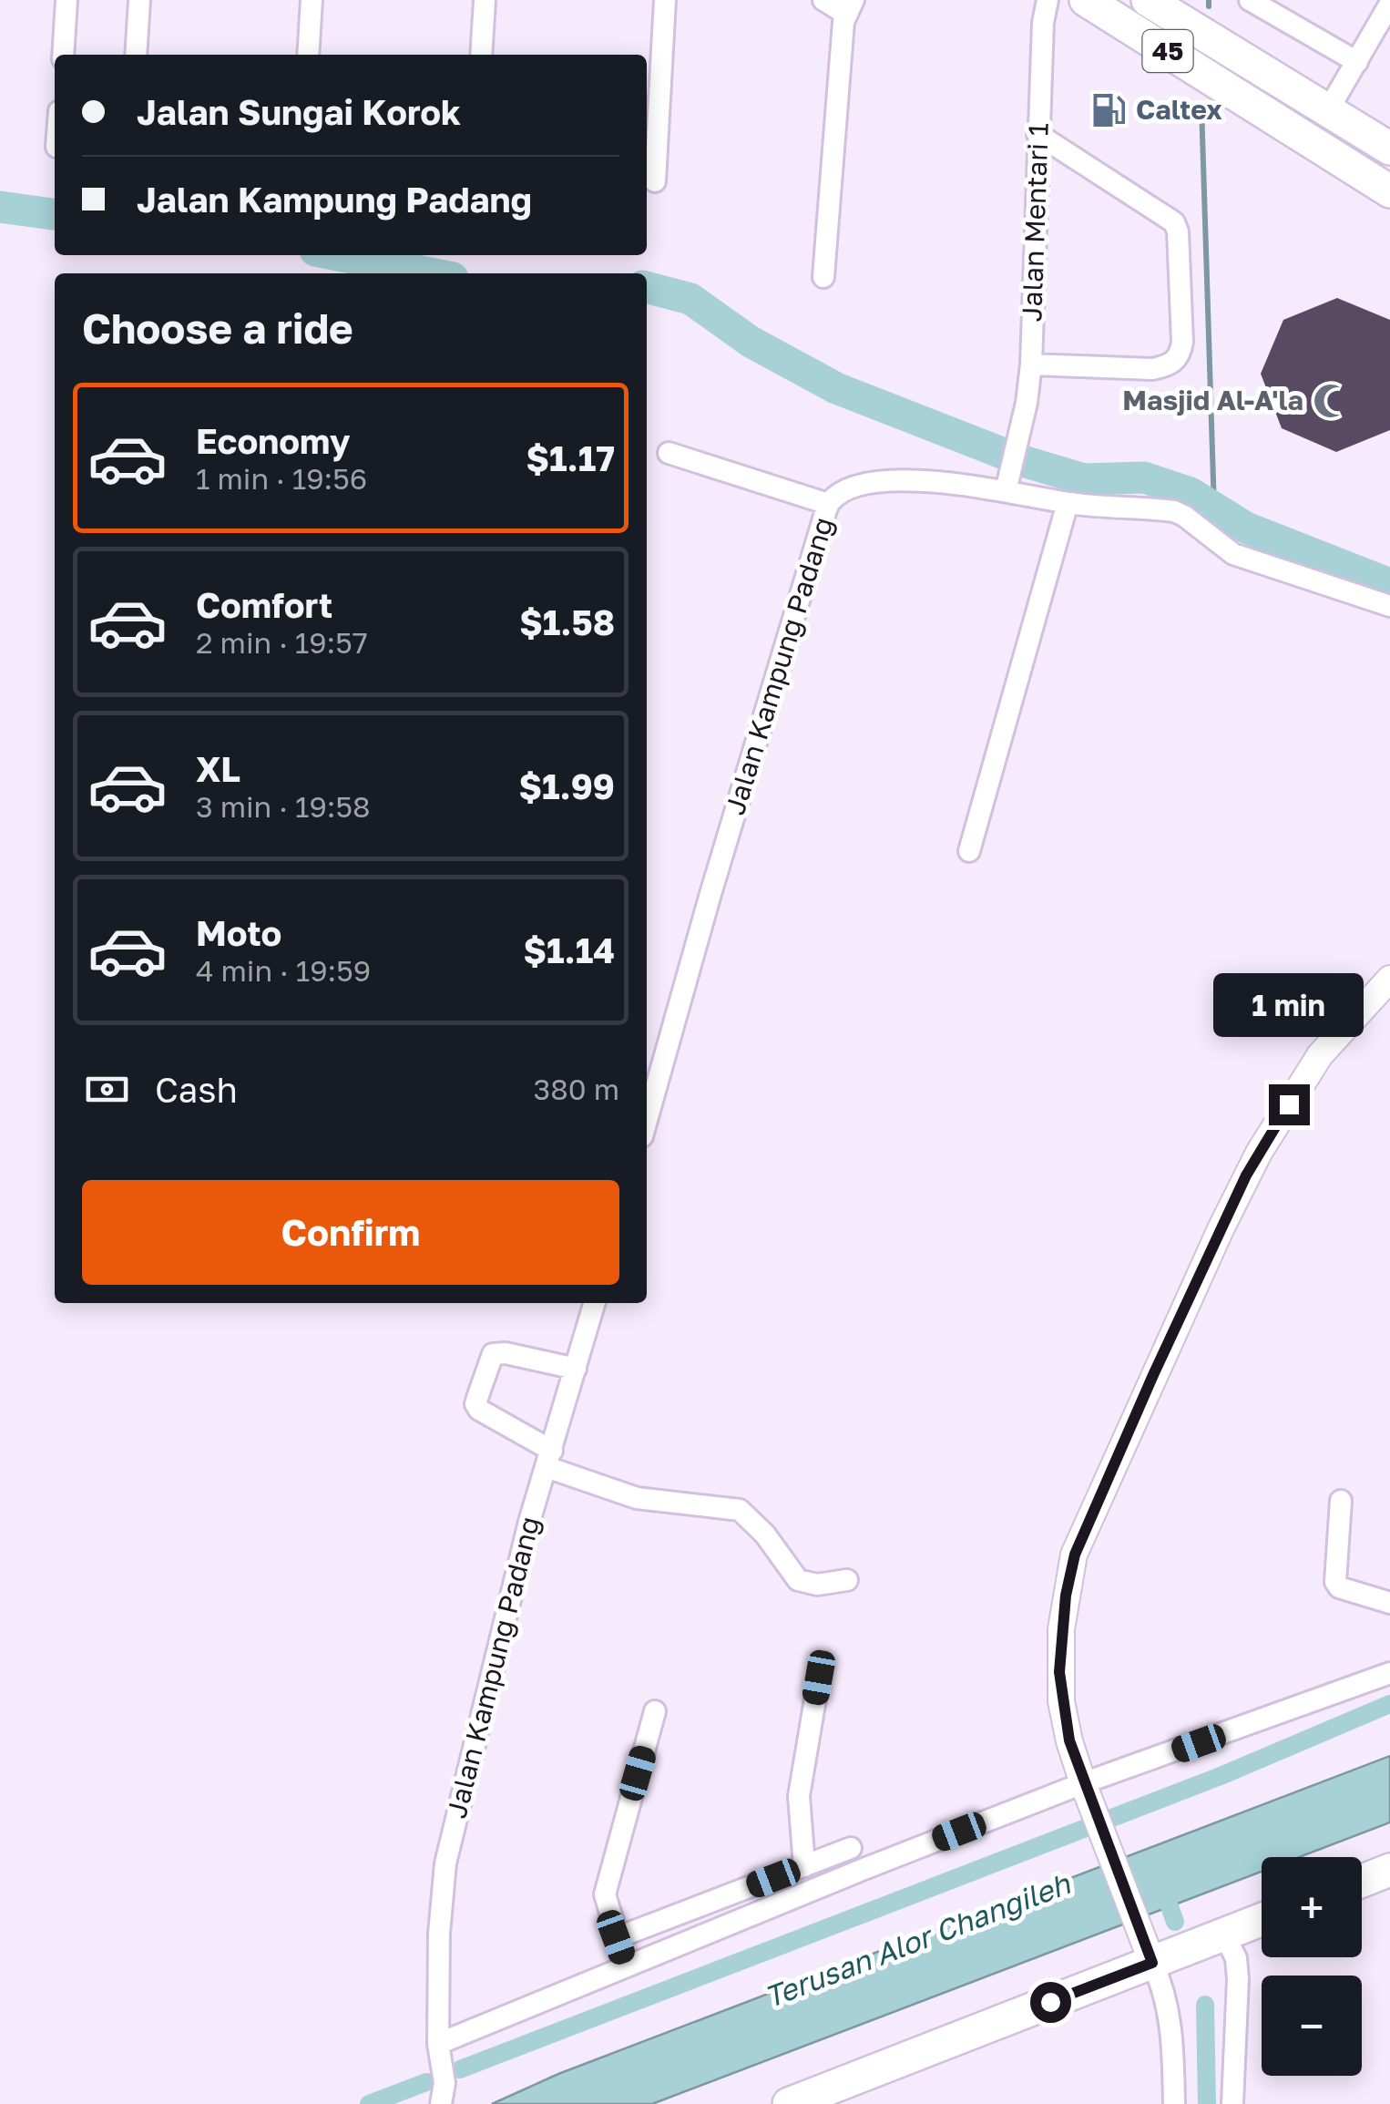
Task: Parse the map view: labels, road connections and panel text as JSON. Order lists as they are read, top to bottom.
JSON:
{
  "streets": {
    "main road": ["45"],
    "street": ["Jalan Mentari 1", "Jalan Kampung Padang"]
  },
  "crossings": [
    ["Jalan Mentari 1", "Jalan Kampung Padang"]
  ],
  "water": ["Terusan Alor Changileh"],
  "places": {
    "fuel station": ["Caltex"],
    "mosque": ["Masjid Al-A'la"]
  },
  "page": {
    "banner": ["Jalan Sungai Korok", "Jalan Kampung Padang"],
    "heading": "Choose a ride",
    "list": [
      {
        "name": "Economy",
        "note": "1 min · 19:56",
        "value": "$1.17"
      },
      {
        "name": "Comfort",
        "note": "2 min · 19:57",
        "value": "$1.58"
      },
      {
        "name": "XL",
        "note": "3 min · 19:58",
        "value": "$1.99"
      },
      {
        "name": "Moto",
        "note": "4 min · 19:59",
        "value": "$1.14"
      }
    ],
    "bubble": "1 min",
    "pay": ["Cash", "380 m"],
    "buttons": "Confirm",
    "map_buttons": ["+", "−"]
  }
}
